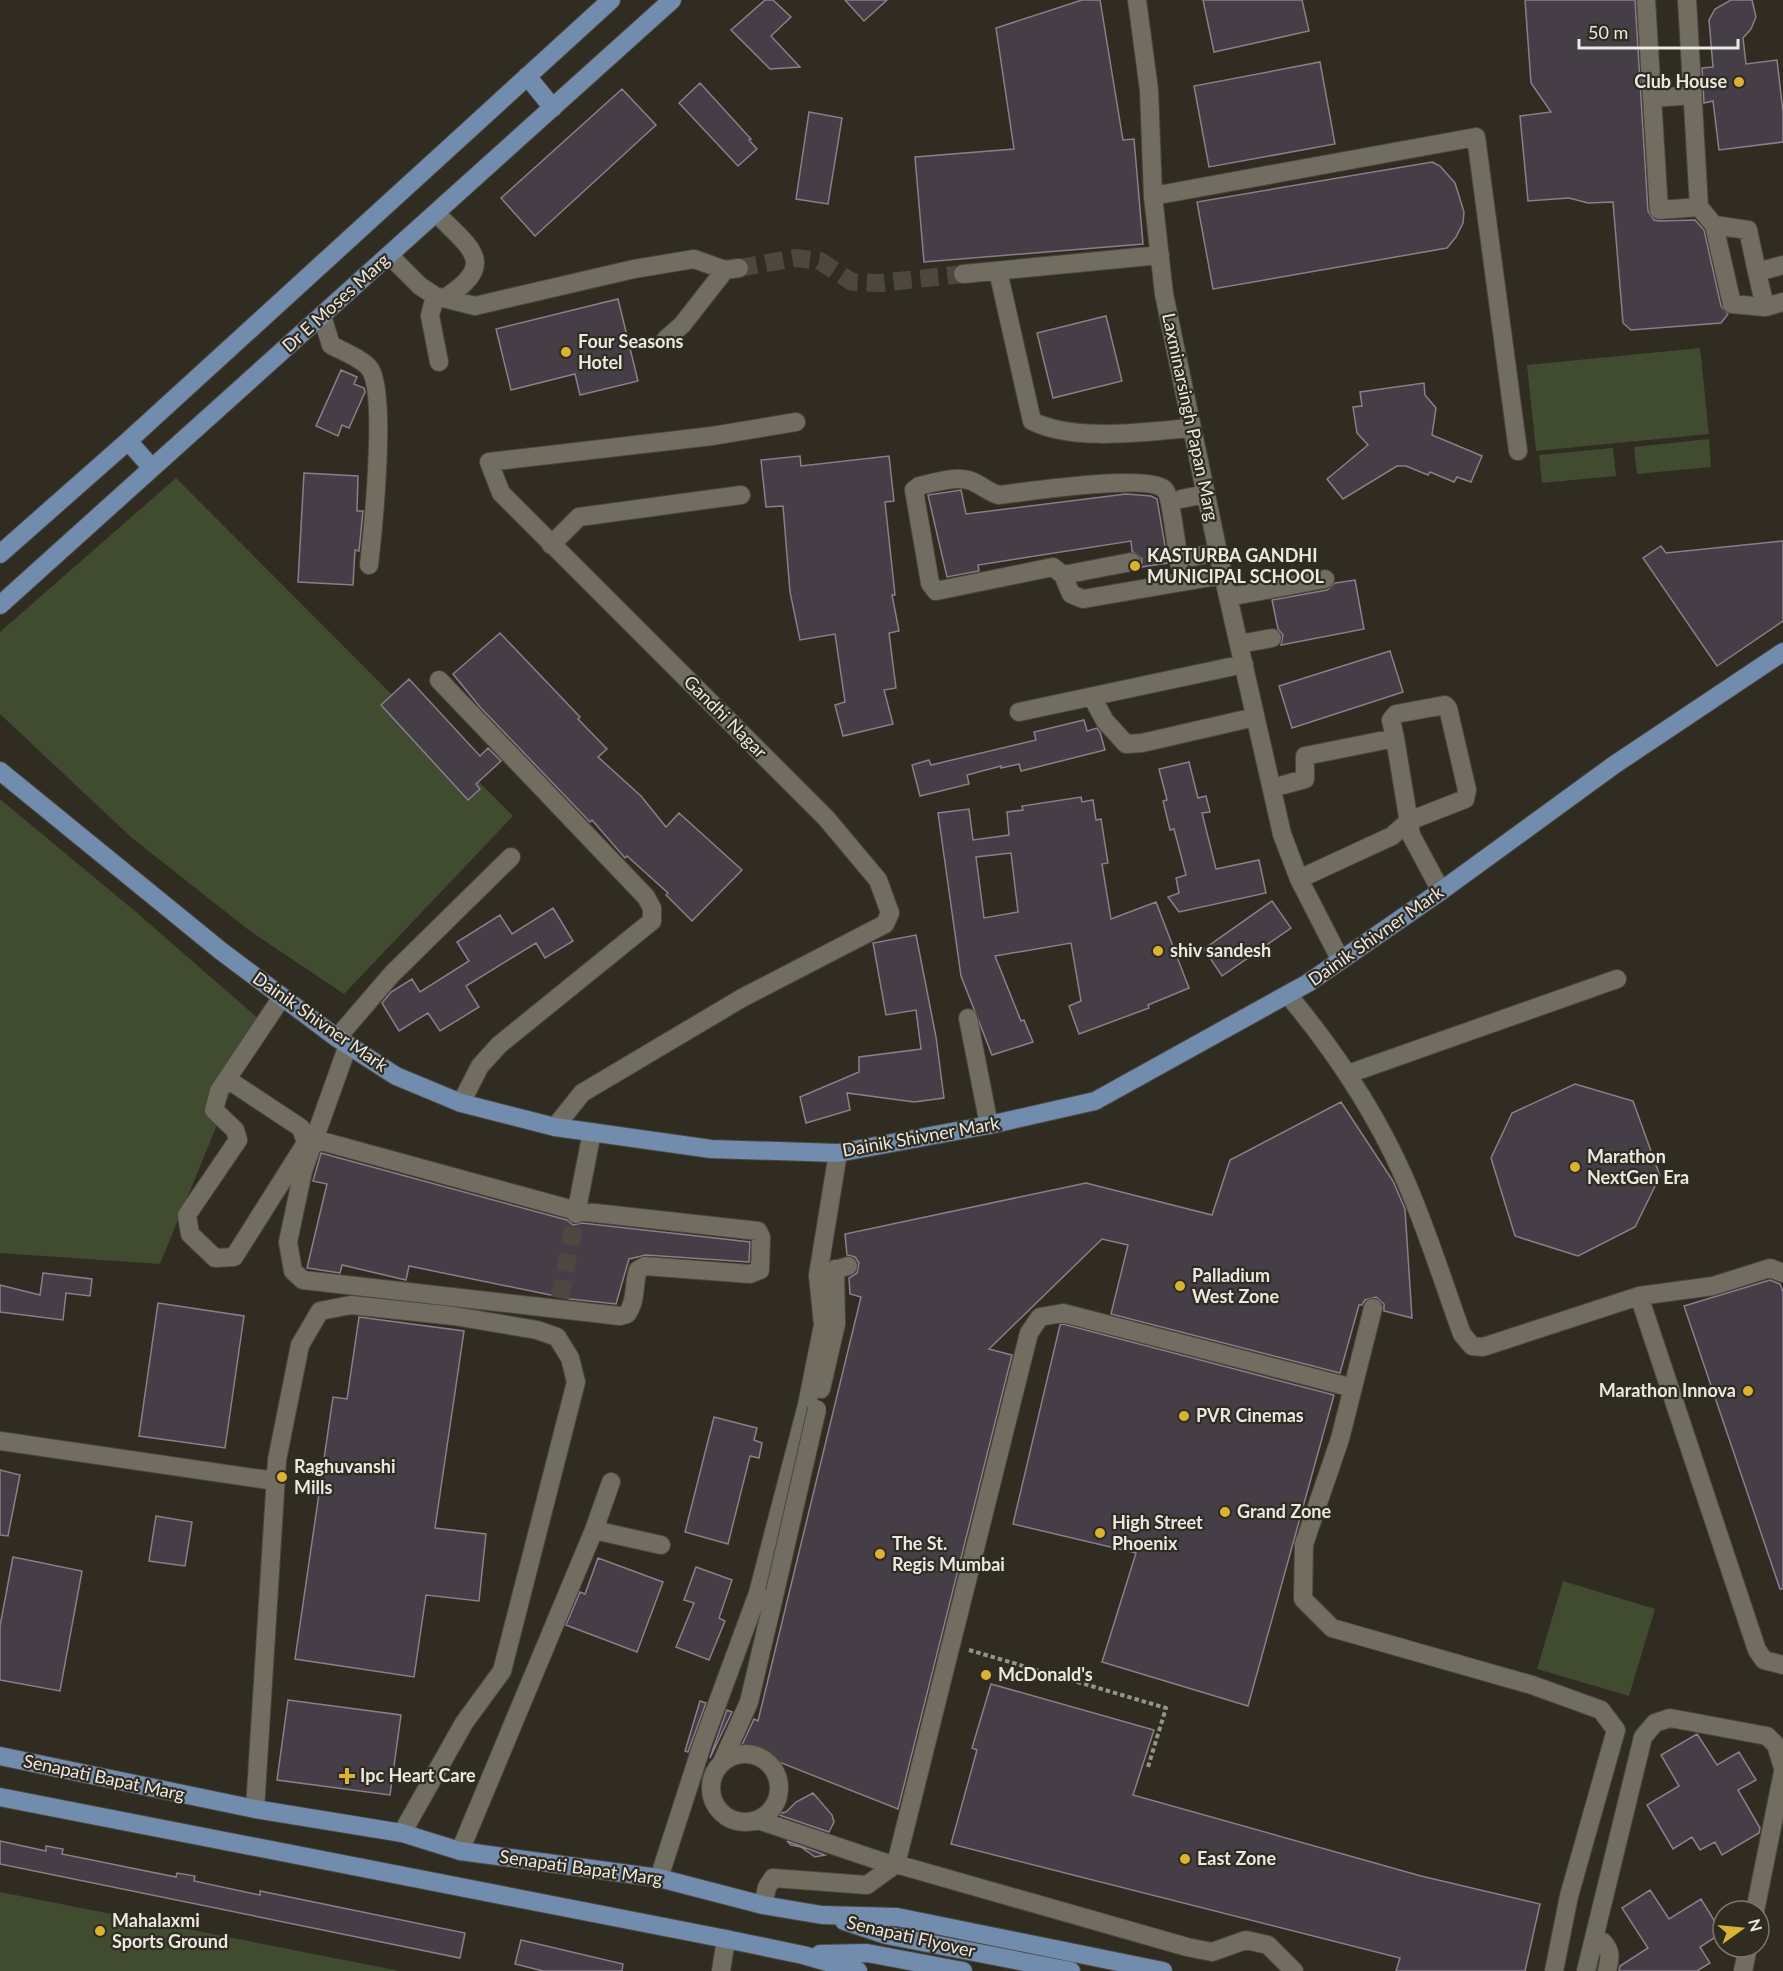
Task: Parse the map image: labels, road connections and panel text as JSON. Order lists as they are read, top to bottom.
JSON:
{
  "streets": {
    "main road": [
      "Dr E Moses Marg",
      "Dainik Shivner Mark",
      "Senapati Bapat Marg",
      "Senapati Flyover"
    ],
    "street": ["Laxminarsingh Papan Marg", "Gandhi Nagar"]
  },
  "crossings": [
    ["Laxminarsingh Papan Marg", "Dainik Shivner Mark"],
    ["Gandhi Nagar", "Dainik Shivner Mark"],
    ["Senapati Bapat Marg", "Senapati Flyover"]
  ],
  "places": {
    "other": [
      "Club House",
      "Four Seasons Hotel",
      "KASTURBA GANDHI MUNICIPAL SCHOOL",
      "shiv sandesh",
      "Marathon NextGen Era",
      "Palladium West Zone",
      "Marathon Innova",
      "PVR Cinemas",
      "Raghuvanshi Mills",
      "Grand Zone",
      "High Street Phoenix",
      "The St. Regis Mumbai",
      "McDonald's",
      "East Zone",
      "Mahalaxmi Sports Ground"
    ],
    "health": ["Ipc Heart Care"]
  },
  "scale_bar": "50 m",
  "north": "right"
}
